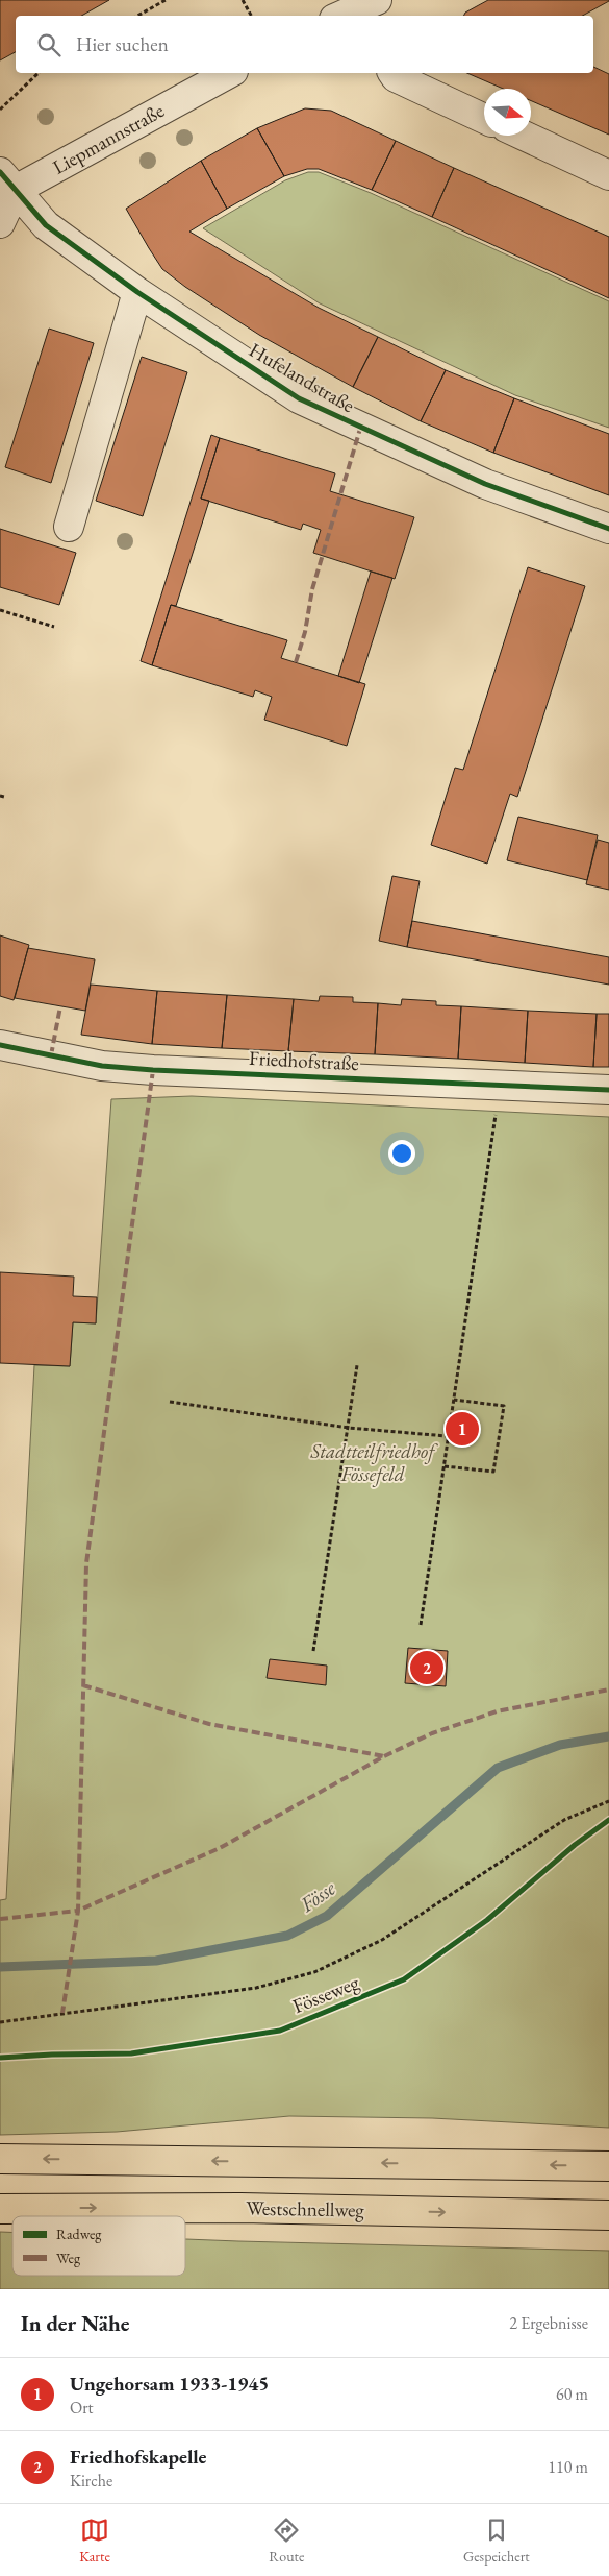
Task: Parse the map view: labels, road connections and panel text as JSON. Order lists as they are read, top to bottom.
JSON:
{
  "streets": {
    "highway": ["Westschnellweg"],
    "street": ["Liepmannstraße", "Hufelandstraße", "Friedhofstraße"],
    "cycle path": ["Fösseweg"]
  },
  "crossings": [
    ["Liepmannstraße", "Hufelandstraße"]
  ],
  "water": ["Fösse"],
  "parks": ["Stadtteilfriedhof Fössefeld"],
  "legend": ["Radweg", "Weg"],
  "north": "right",
  "page": {
    "search": "Hier suchen",
    "pins": ["1", "2"],
    "heading": ["In der Nähe", "2 Ergebnisse"],
    "list": [
      {
        "mark": "1",
        "name": "Ungehorsam 1933-1945",
        "note": "Ort",
        "value": "60 m"
      },
      {
        "mark": "2",
        "name": "Friedhofskapelle",
        "note": "Kirche",
        "value": "110 m"
      }
    ],
    "nav": ["Karte", "Route", "Gespeichert"]
  }
}
